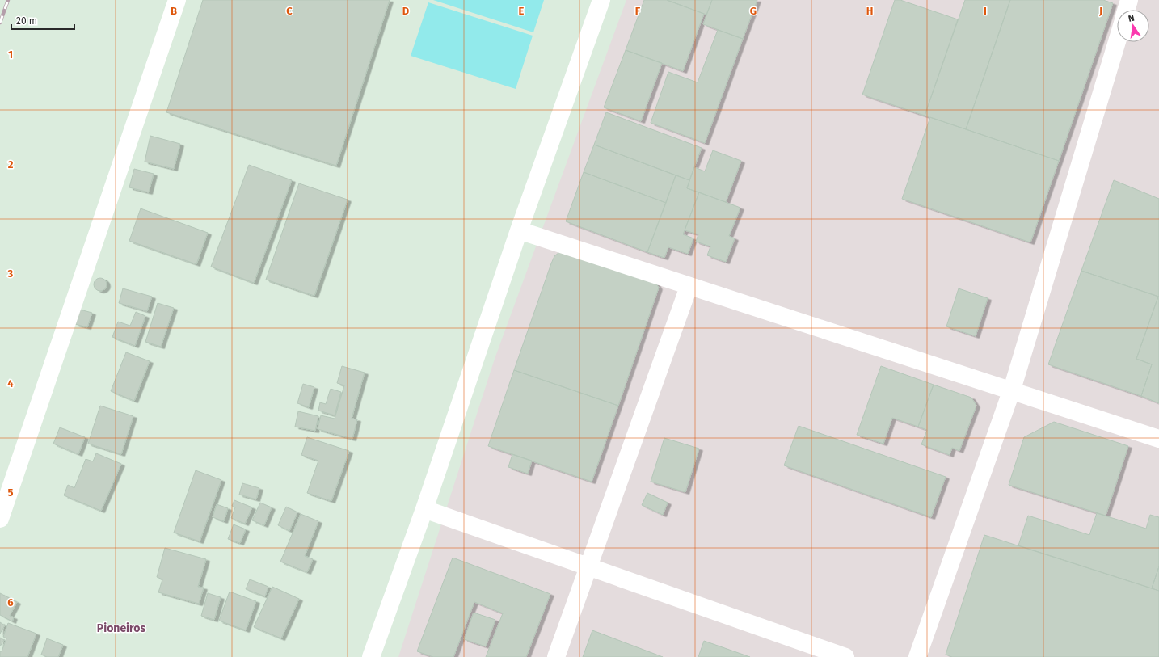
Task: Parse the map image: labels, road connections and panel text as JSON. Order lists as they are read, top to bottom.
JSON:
{
  "districts": ["Pioneiros"],
  "scale_bar": "20 m",
  "north": "top",
  "grid": {
    "columns": [
      "B",
      "C",
      "D",
      "E",
      "F",
      "G",
      "H",
      "I",
      "J"
    ],
    "rows": [
      "1",
      "2",
      "3",
      "4",
      "5",
      "6"
    ]
  }
}
